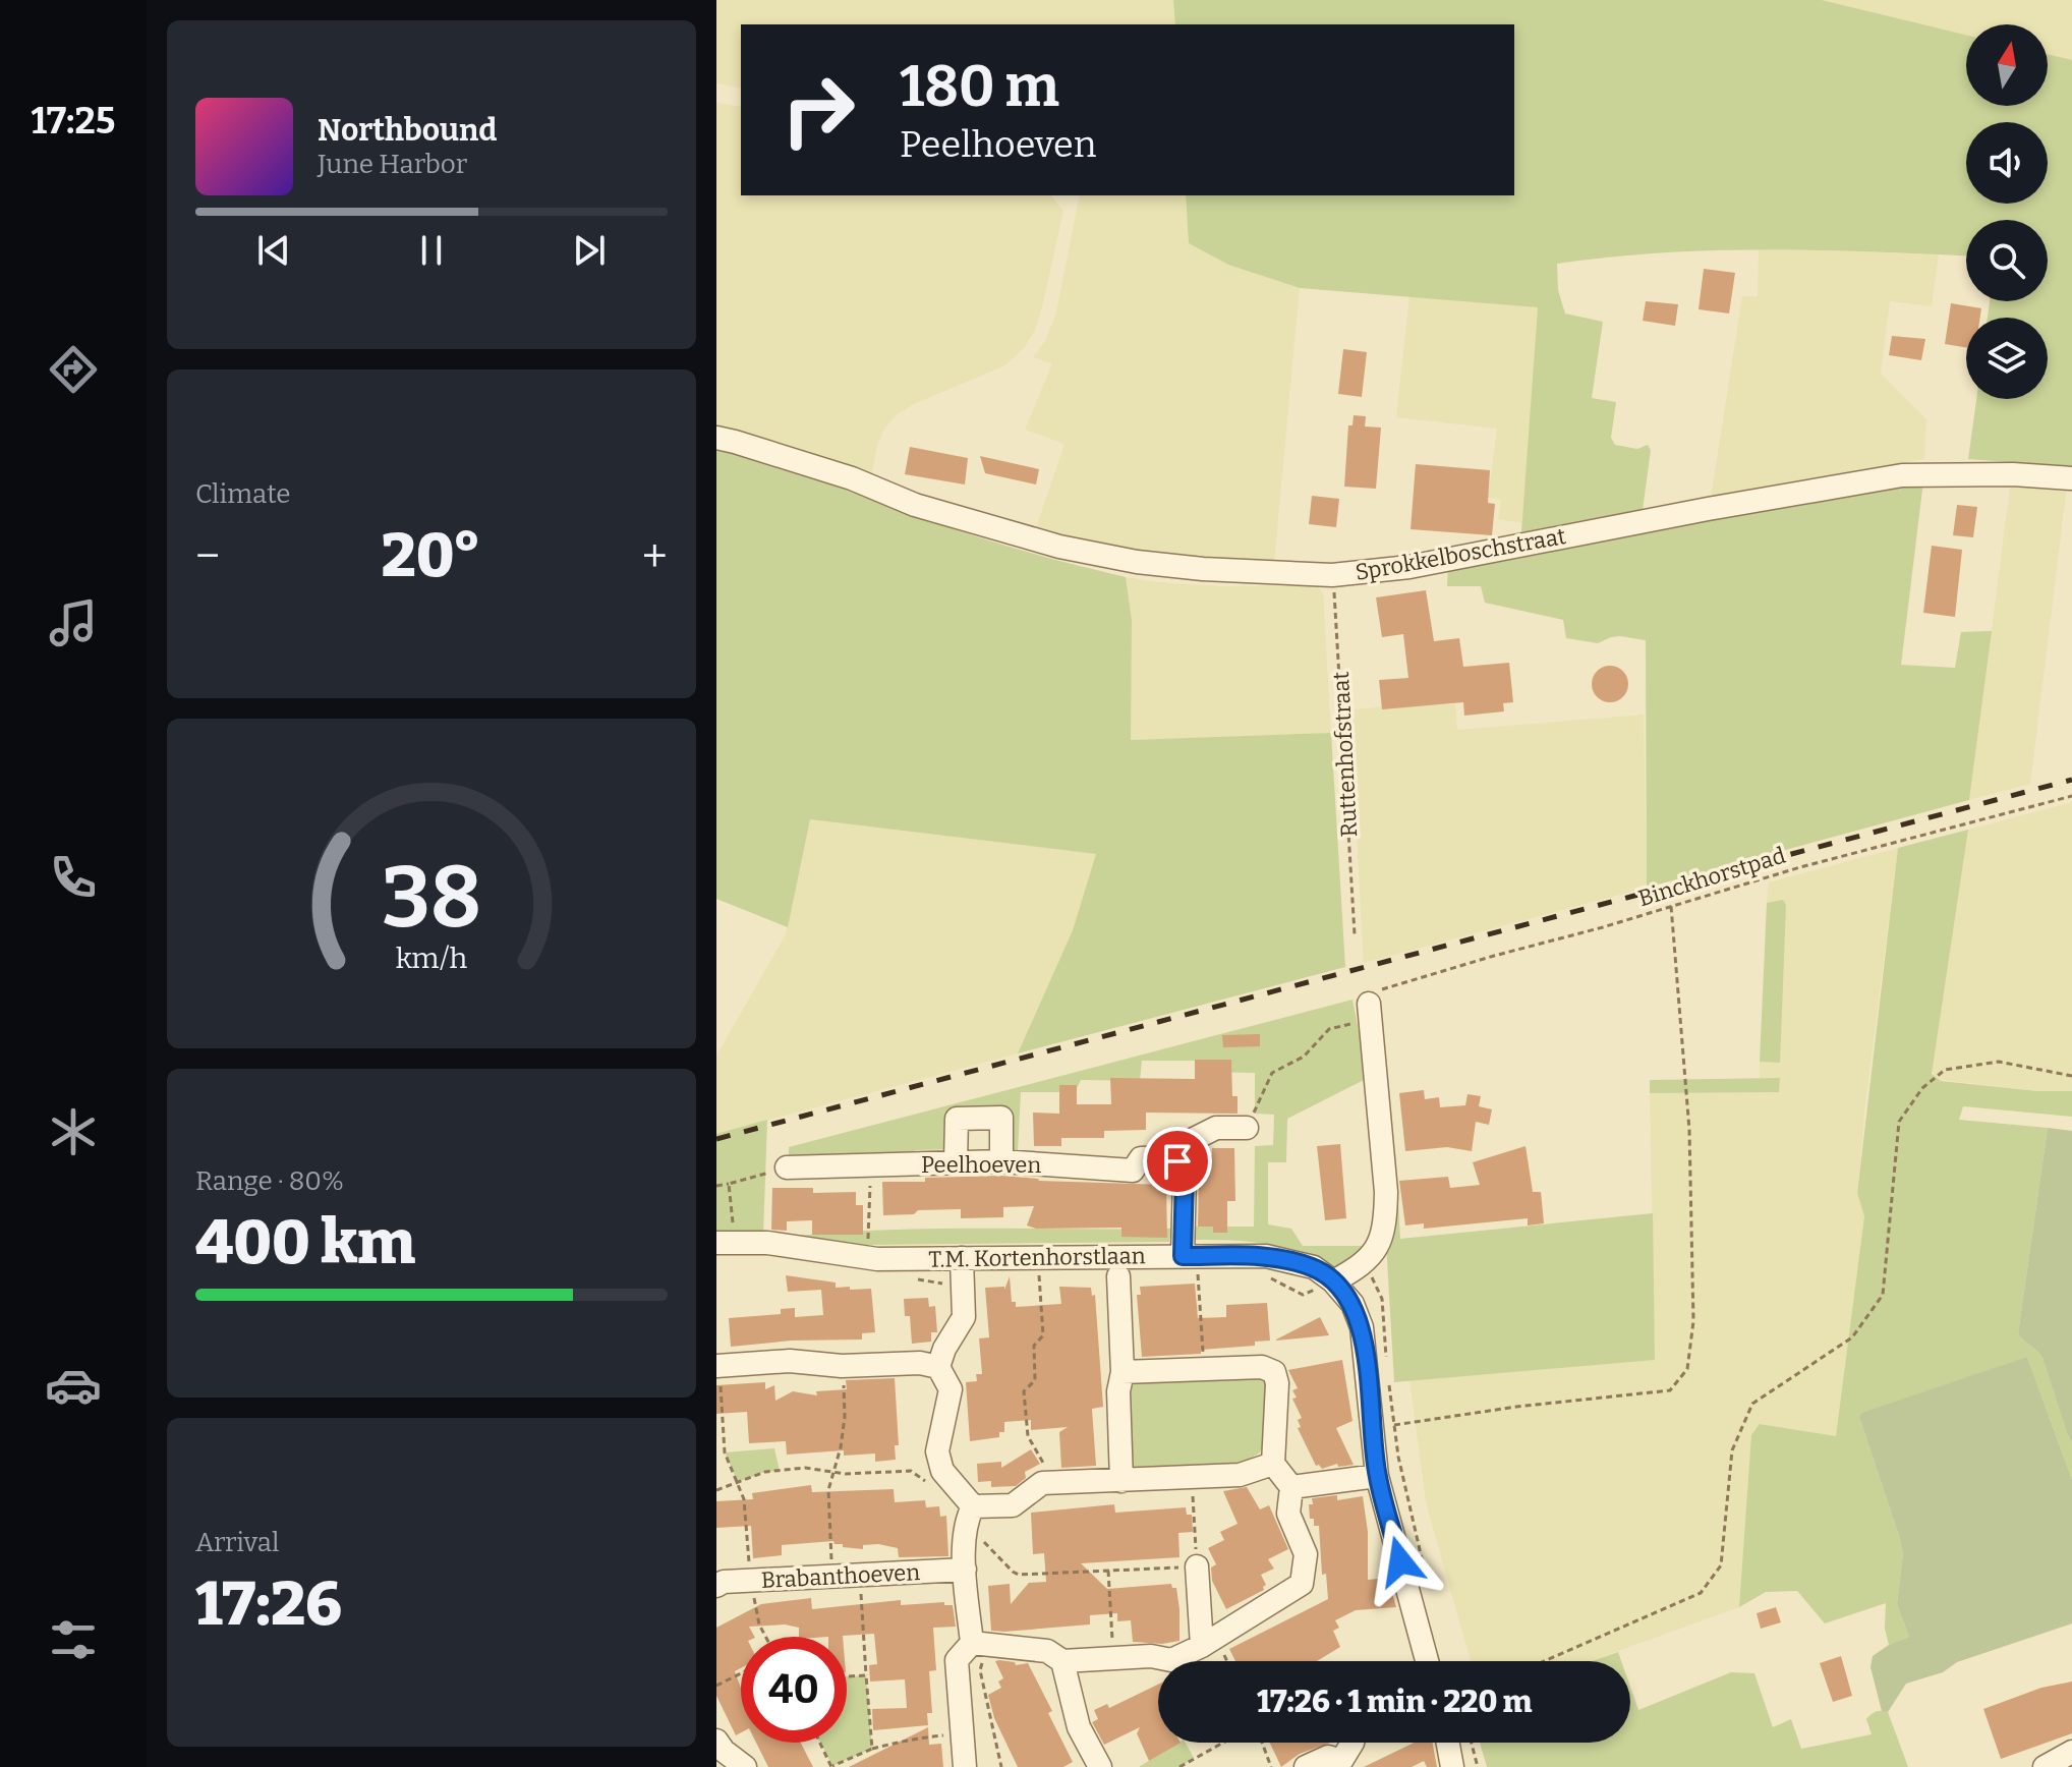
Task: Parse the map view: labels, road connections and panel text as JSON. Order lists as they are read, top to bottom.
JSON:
{
  "streets": {
    "street": [
      "Sprokkelboschstraat",
      "Peelhoeven",
      "T.M. Kortenhorstlaan",
      "Brabanthoeven"
    ],
    "path": ["Ruttenhofstraat", "Binckhorstpad"]
  },
  "crossings": [
    ["Sprokkelboschstraat", "Ruttenhofstraat"],
    ["Binckhorstpad", "Peelhoeven"]
  ],
  "north": "top",
  "page": {
    "tabs": "17:25",
    "turn": ["180 m", "Peelhoeven"],
    "song": ["Northbound", "June Harbor"],
    "tile": [
      "Climate",
      ["Range · 80%", "400 km"],
      ["Arrival", "17:26"]
    ],
    "heat": ["−", "20°", "+"],
    "limit": "40",
    "trip": "17:26 · 1 min · 220 m",
    "gauge": ["38", "km/h"]
  }
}
